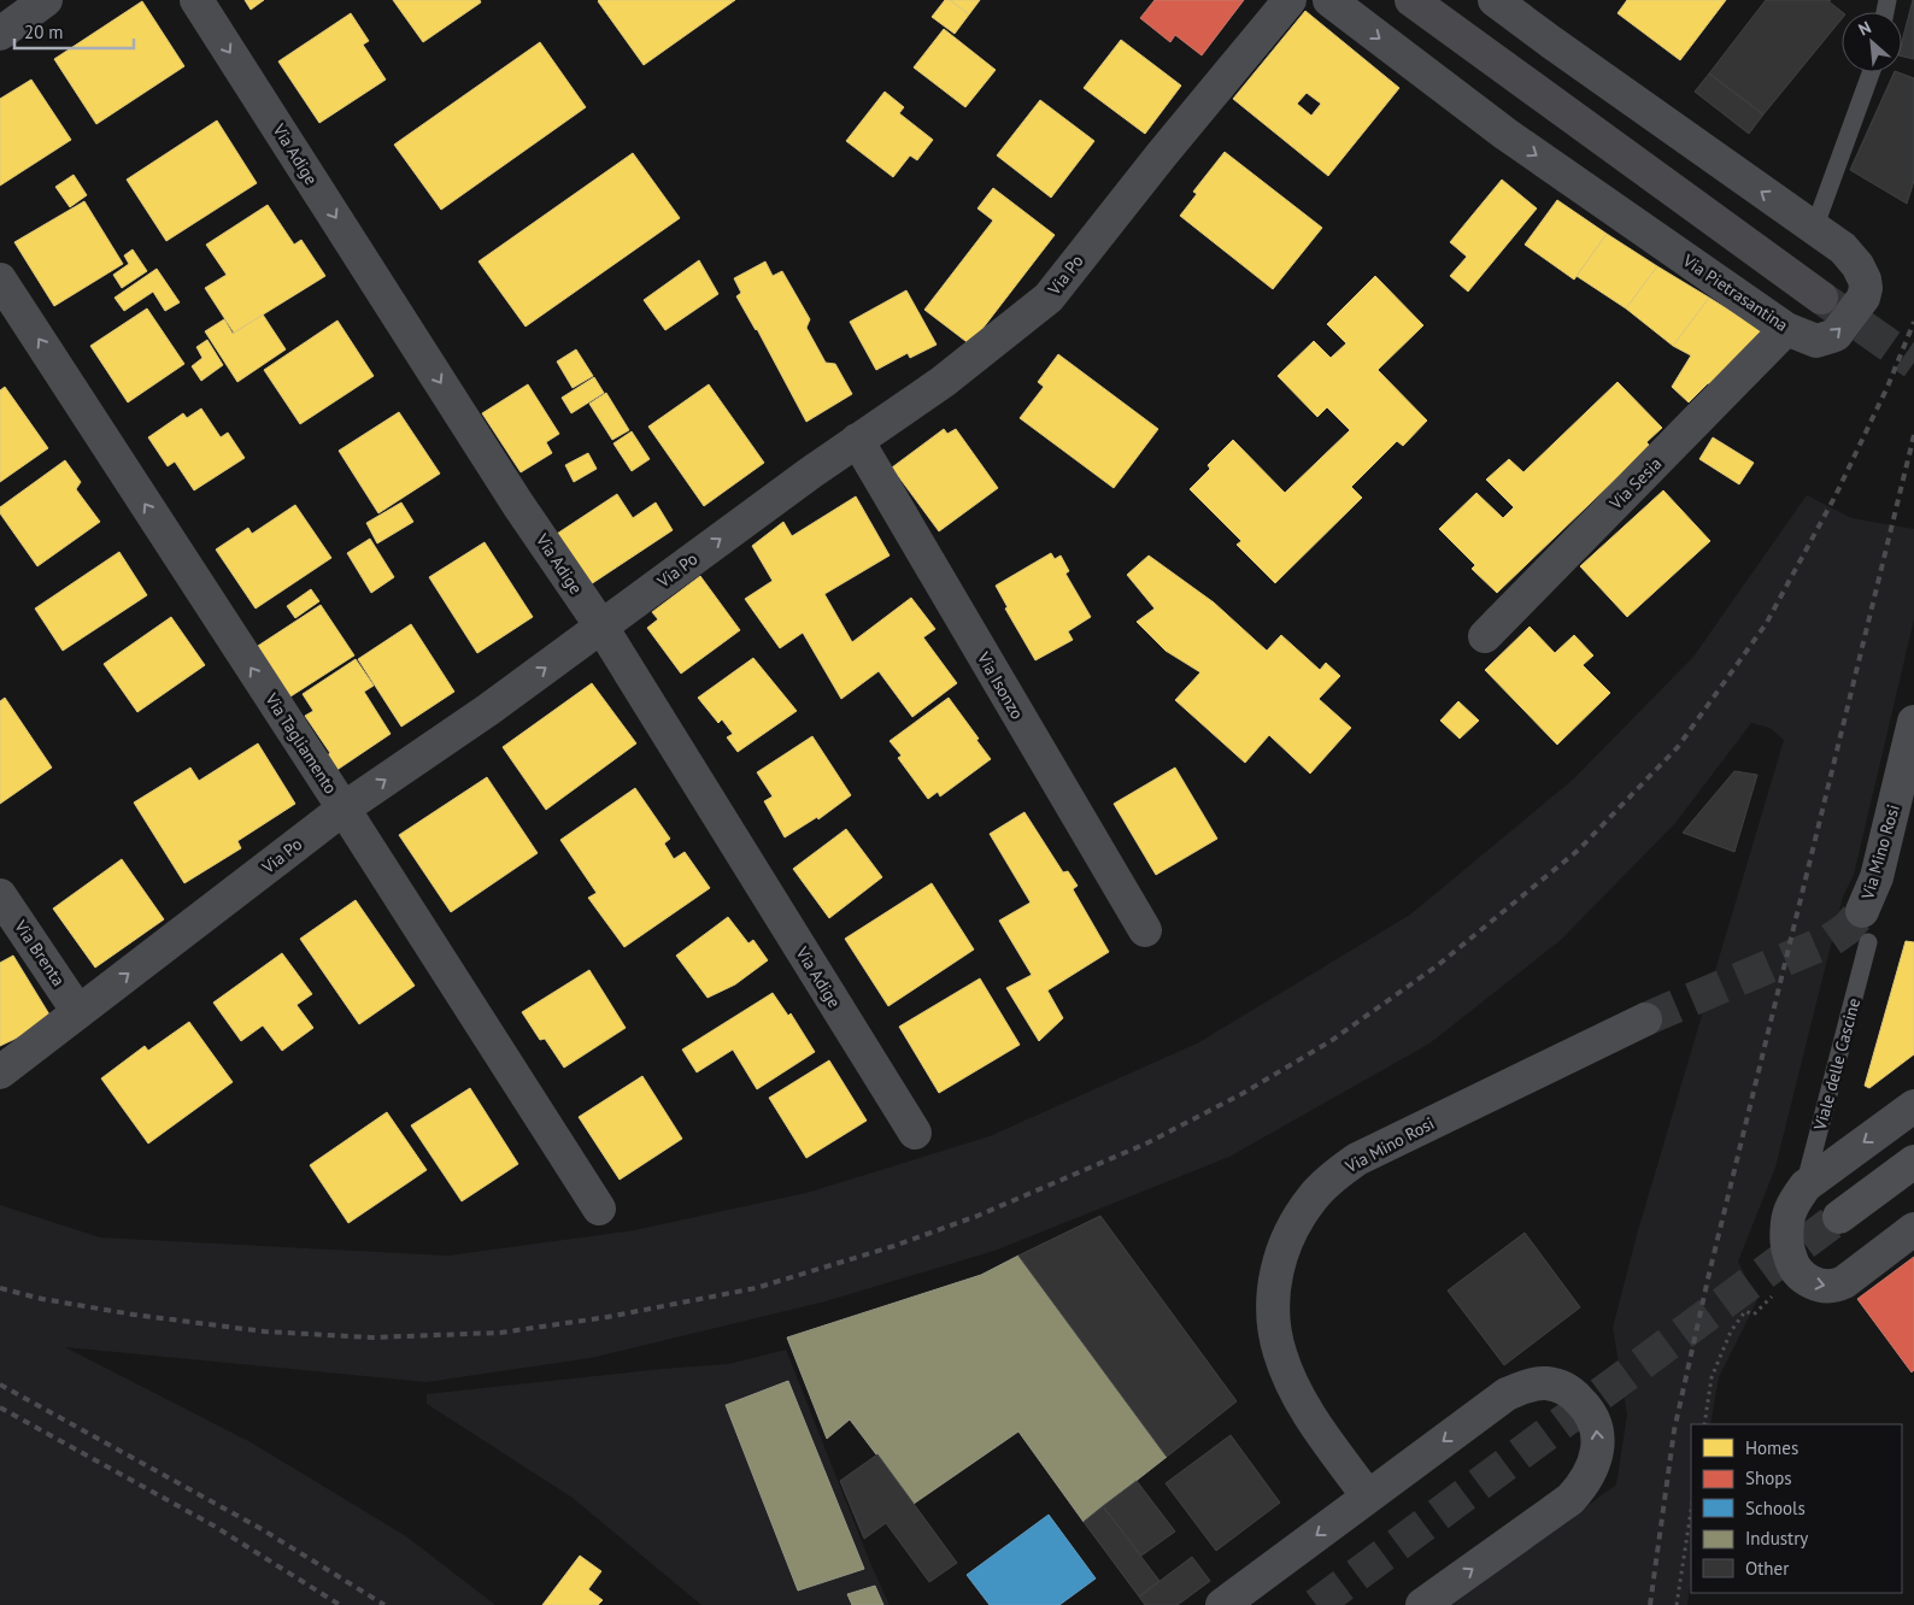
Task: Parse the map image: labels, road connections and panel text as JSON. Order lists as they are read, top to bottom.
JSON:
{
  "streets": {
    "street": [
      "Via Adige",
      "Via Po",
      "Via Pietrasantina",
      "Via Sesia",
      "Via Isonzo",
      "Via Tagliamento",
      "Via Mino Rosi",
      "Via Brenta",
      "Viale delle Cascine"
    ]
  },
  "crossings": [
    ["Via Adige", "Via Po"],
    ["Via Po", "Via Isonzo"],
    ["Via Po", "Via Tagliamento"],
    ["Via Po", "Via Brenta"],
    ["Via Pietrasantina", "Via Sesia"],
    ["Via Mino Rosi", "Viale delle Cascine"]
  ],
  "one_way": ["Via Adige", "Via Po", "Via Tagliamento"],
  "legend": [
    "Homes",
    "Shops",
    "Schools",
    "Industry",
    "Other"
  ],
  "scale_bar": "20 m",
  "north": "top left"
}
